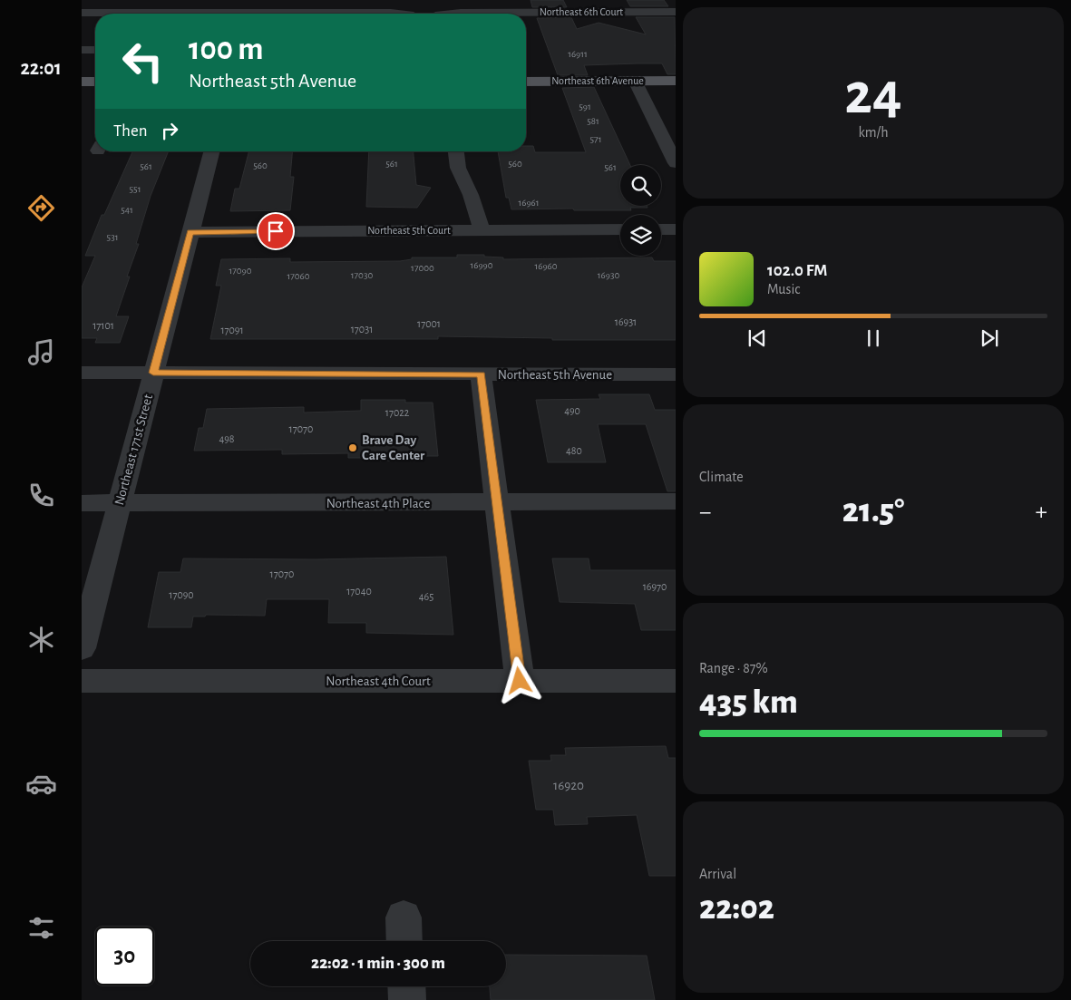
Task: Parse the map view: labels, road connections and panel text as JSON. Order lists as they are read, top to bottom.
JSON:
{
  "streets": {
    "main road": ["Northeast 6th Avenue"],
    "street": [
      "Northeast 6th Court",
      "Northeast 5th Court",
      "Northeast 5th Avenue",
      "Northeast 171st Street",
      "Northeast 4th Place",
      "Northeast 4th Court"
    ]
  },
  "crossings": [
    ["Northeast 5th Court", "Northeast 171st Street"],
    ["Northeast 5th Avenue", "Northeast 171st Street"],
    ["Northeast 171st Street", "Northeast 4th Place"]
  ],
  "places": ["Brave Day Care Center"],
  "house_numbers": [
    "16911",
    "591",
    "581",
    "571",
    "561",
    "560",
    "560",
    "561",
    "561",
    "551",
    "16961",
    "541",
    "531",
    "16990",
    "16960",
    "17000",
    "17090",
    "17030",
    "16930",
    "17060",
    "16931",
    "17001",
    "17101",
    "17031",
    "17091",
    "490",
    "17022",
    "17070",
    "498",
    "480",
    "17070",
    "16970",
    "17040",
    "17090",
    "465",
    "16920"
  ],
  "page": {
    "tabs": "22:01",
    "tile": [
      ["24", "km/h"],
      "Climate",
      ["Range · 87%", "435 km"],
      ["Arrival", "22:02"]
    ],
    "turn": ["100 m", "Northeast 5th Avenue"],
    "then": "Then",
    "song": ["102.0 FM", "Music"],
    "heat": ["−", "21.5°", "+"],
    "limit": "30",
    "trip": "22:02 · 1 min · 300 m"
  }
}
